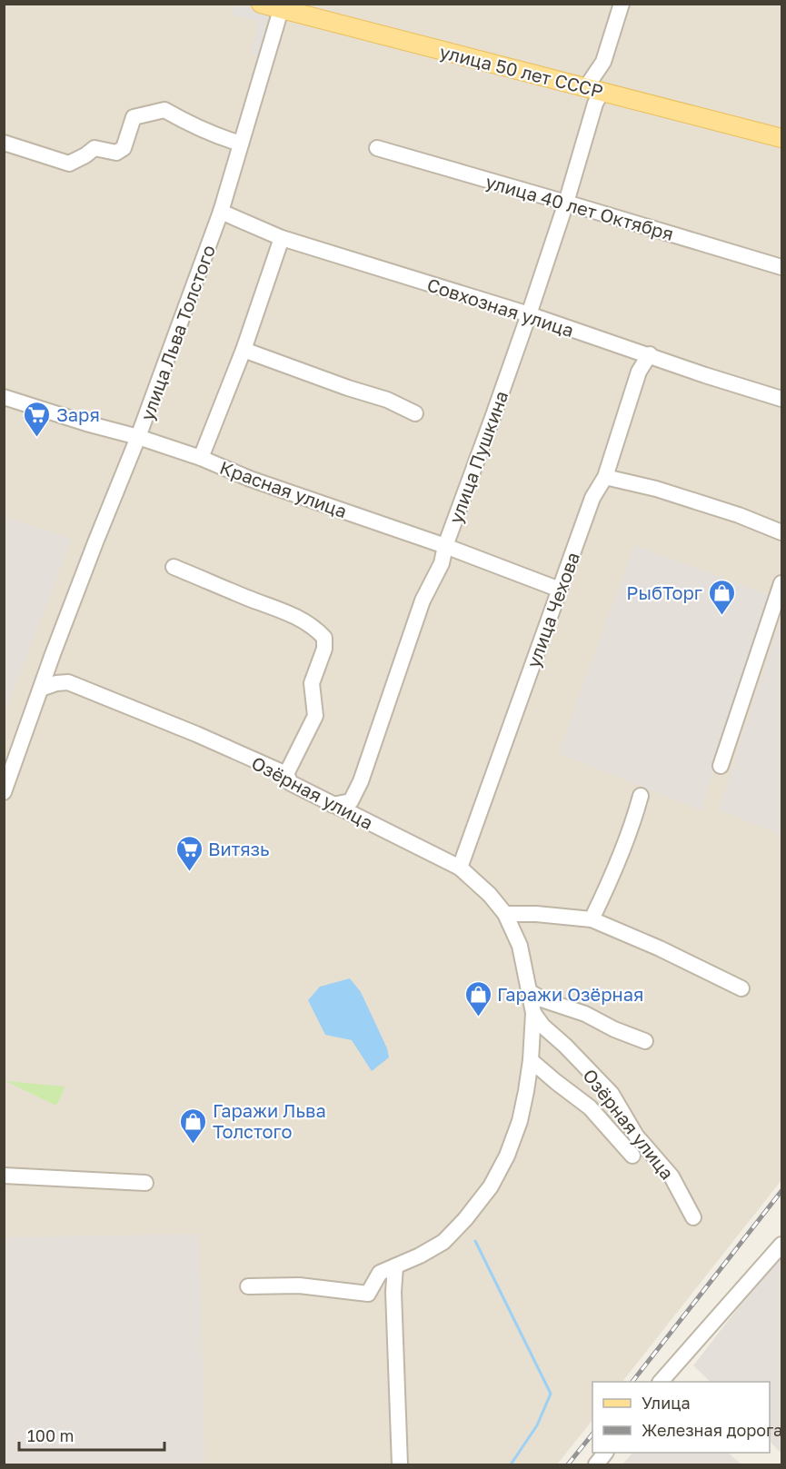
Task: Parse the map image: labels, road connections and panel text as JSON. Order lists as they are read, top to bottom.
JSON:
{
  "streets": {
    "main road": ["улица 50 лет СССР"],
    "street": [
      "улица 40 лет Октября",
      "Совхозная улица",
      "улица Льва Толстого",
      "улица Пушкина",
      "Красная улица",
      "улица Чехова",
      "Озёрная улица"
    ]
  },
  "crossings": [
    ["улица 50 лет СССР", "улица Льва Толстого"],
    ["улица 50 лет СССР", "улица Пушкина"],
    ["улица 40 лет Октября", "улица Пушкина"],
    ["Совхозная улица", "улица Льва Толстого"],
    ["Совхозная улица", "улица Пушкина"],
    ["Совхозная улица", "улица Чехова"],
    ["улица Льва Толстого", "Красная улица"],
    ["улица Пушкина", "Красная улица"],
    ["улица Пушкина", "Озёрная улица"],
    ["Красная улица", "улица Чехова"],
    ["улица Чехова", "Озёрная улица"]
  ],
  "places": {
    "supermarket": ["Заря", "Витязь"],
    "shop": ["РыбТорг", "Гаражи Озёрная", "Гаражи Льва Толстого"]
  },
  "legend": ["Улица", "Железная дорога"],
  "scale_bar": "100 m"
}
